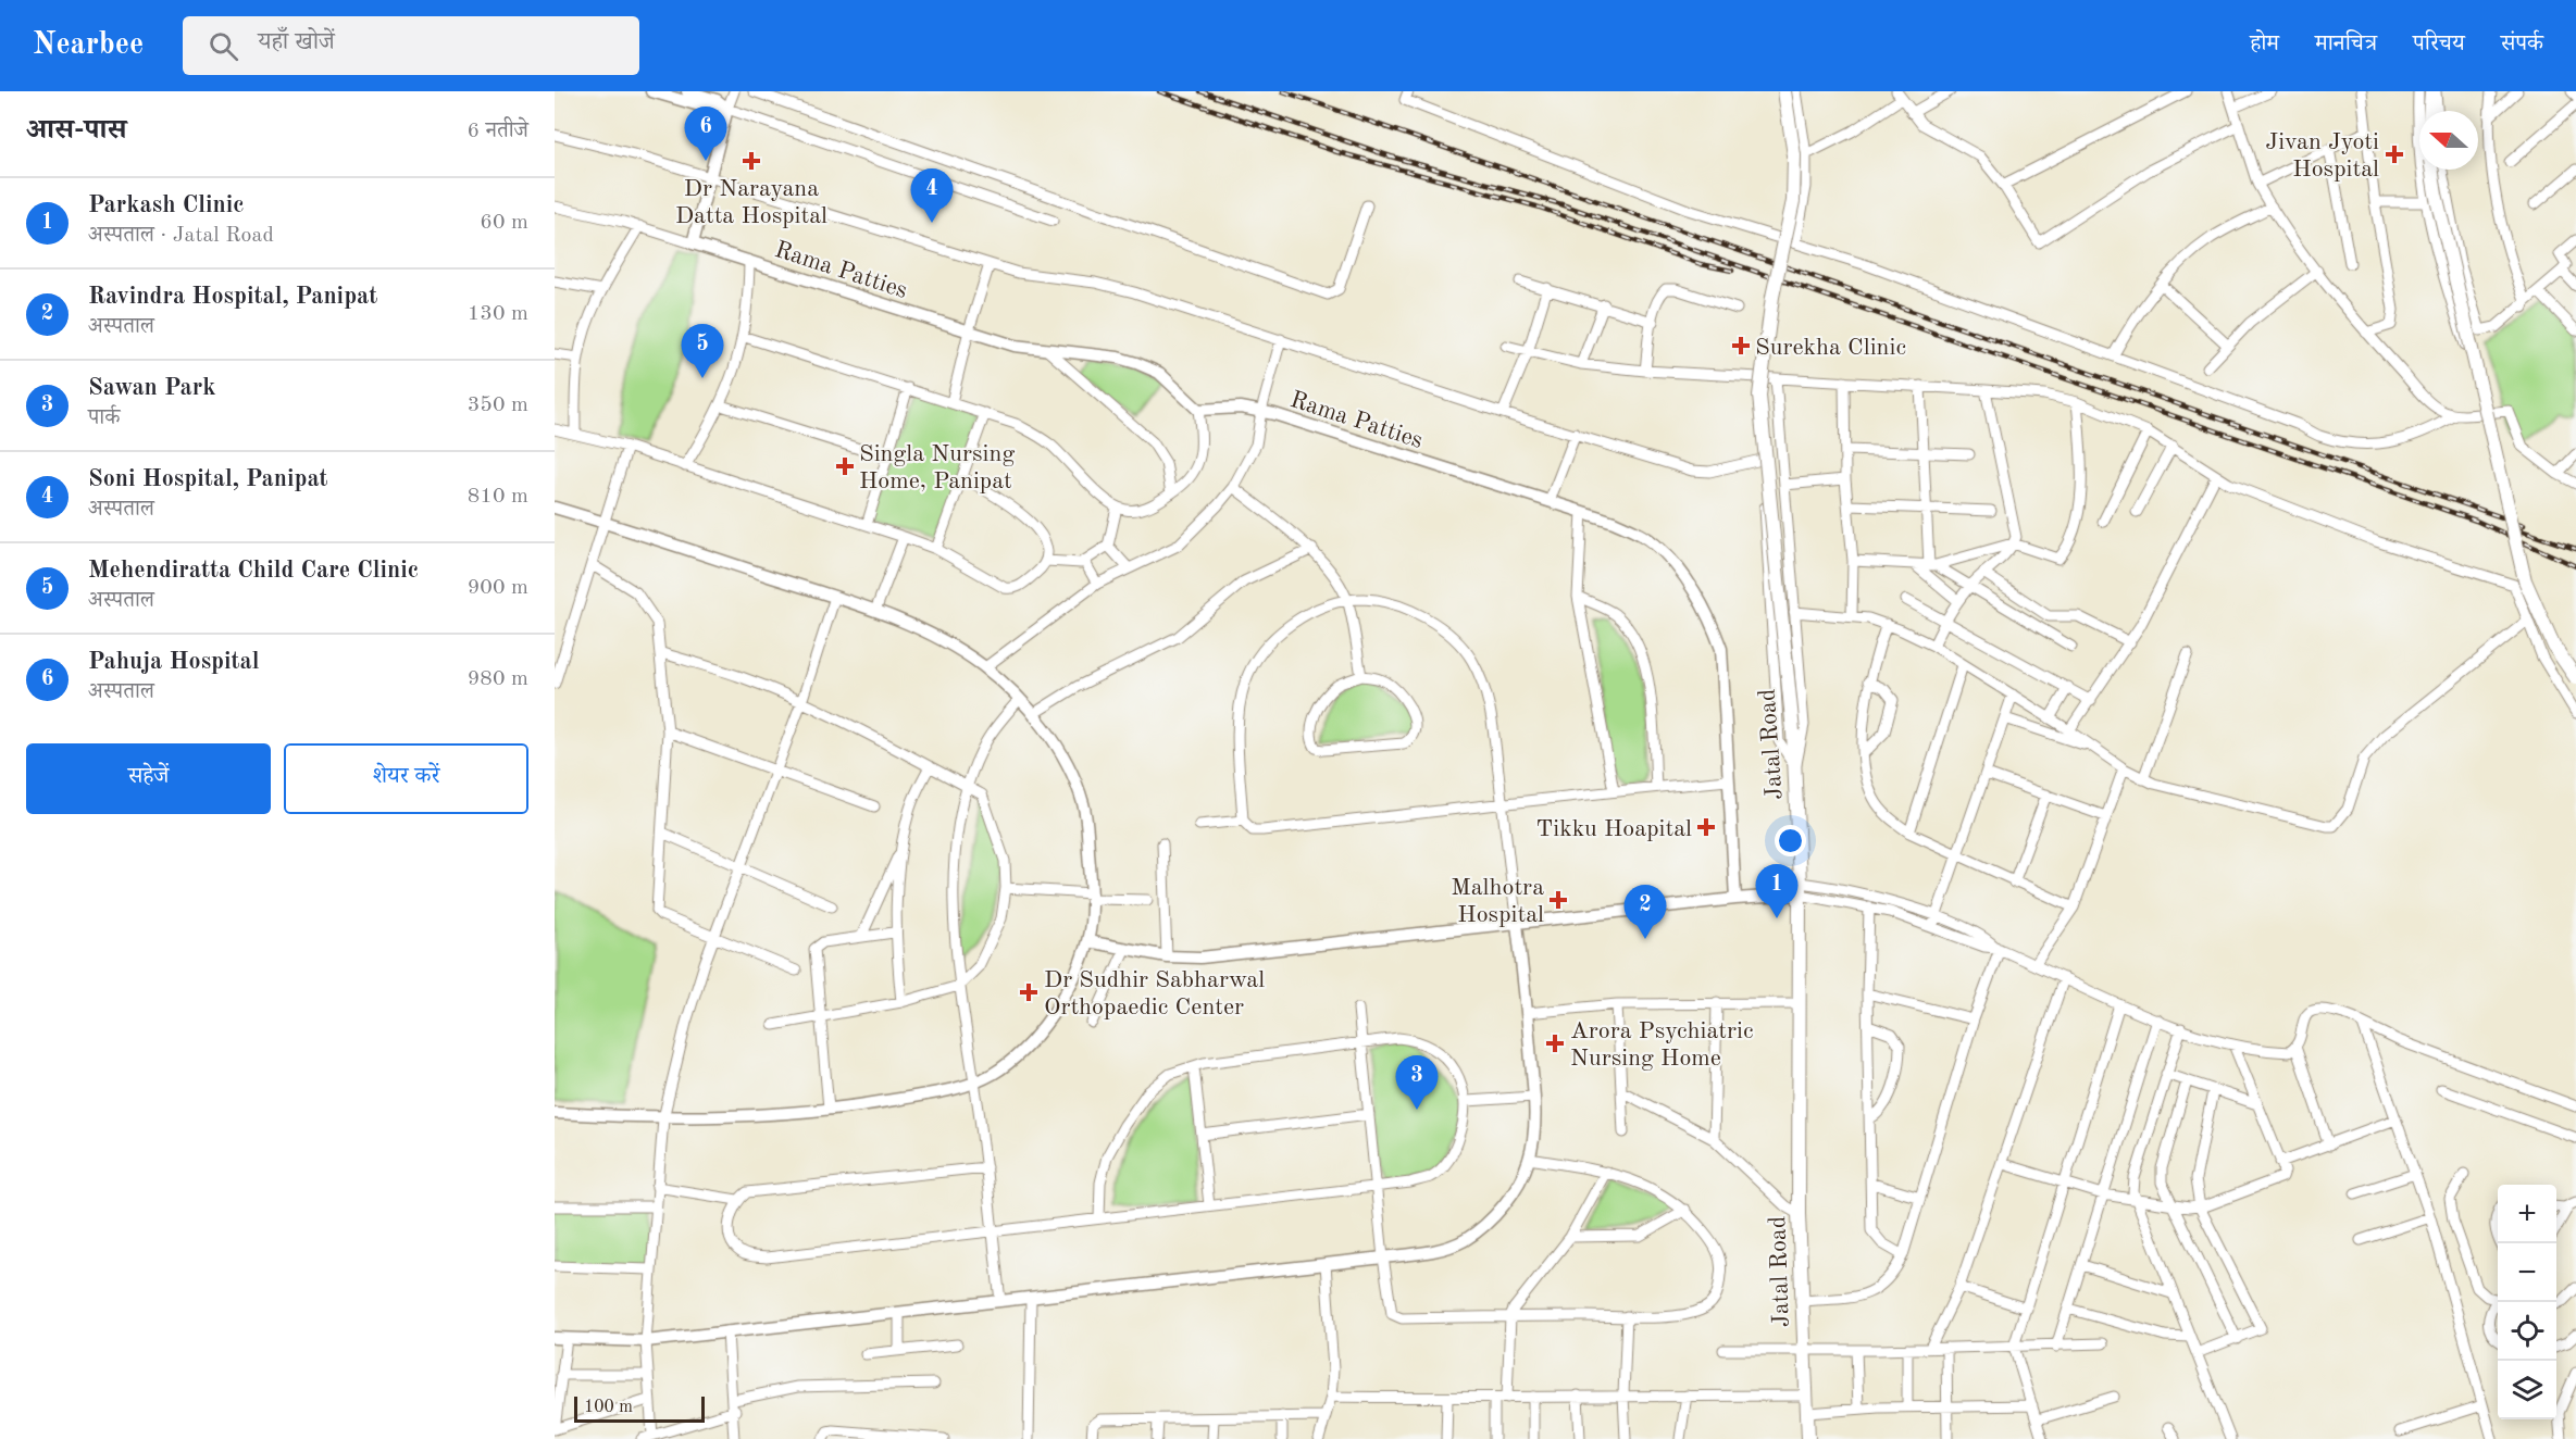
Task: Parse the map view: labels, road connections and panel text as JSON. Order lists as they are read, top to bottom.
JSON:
{
  "streets": {
    "main road": ["Jatal Road"],
    "street": ["Rama Patties"]
  },
  "places": {
    "health": [
      "Jivan Jyoti Hospital",
      "Dr Narayana Datta Hospital",
      "Surekha Clinic",
      "Singla Nursing Home, Panipat",
      "Tikku Hoapital",
      "Malhotra Hospital",
      "Dr Sudhir Sabharwal Orthopaedic Center",
      "Arora Psychiatric Nursing Home"
    ]
  },
  "scale_bar": "100 m",
  "north": "left",
  "page": {
    "header": "Nearbee",
    "search": "यहाँ खोजें",
    "nav": [
      "होम",
      "मानचित्र",
      "परिचय",
      "संपर्क"
    ],
    "heading": ["आस-पास", "6 नतीजे"],
    "pins": [
      "6",
      "4",
      "5",
      "1",
      "2",
      "3"
    ],
    "list": [
      {
        "mark": "1",
        "name": "Parkash Clinic",
        "note": "अस्पताल · Jatal Road",
        "value": "60 m"
      },
      {
        "mark": "2",
        "name": "Ravindra Hospital, Panipat",
        "note": "अस्पताल",
        "value": "130 m"
      },
      {
        "mark": "3",
        "name": "Sawan Park",
        "note": "पार्क",
        "value": "350 m"
      },
      {
        "mark": "4",
        "name": "Soni Hospital, Panipat",
        "note": "अस्पताल",
        "value": "810 m"
      },
      {
        "mark": "5",
        "name": "Mehendiratta Child Care Clinic",
        "note": "अस्पताल",
        "value": "900 m"
      },
      {
        "mark": "6",
        "name": "Pahuja Hospital",
        "note": "अस्पताल",
        "value": "980 m"
      }
    ],
    "buttons": ["सहेजें", "शेयर करें"],
    "map_buttons": ["+", "−"],
    "scale": "100 m"
  }
}
